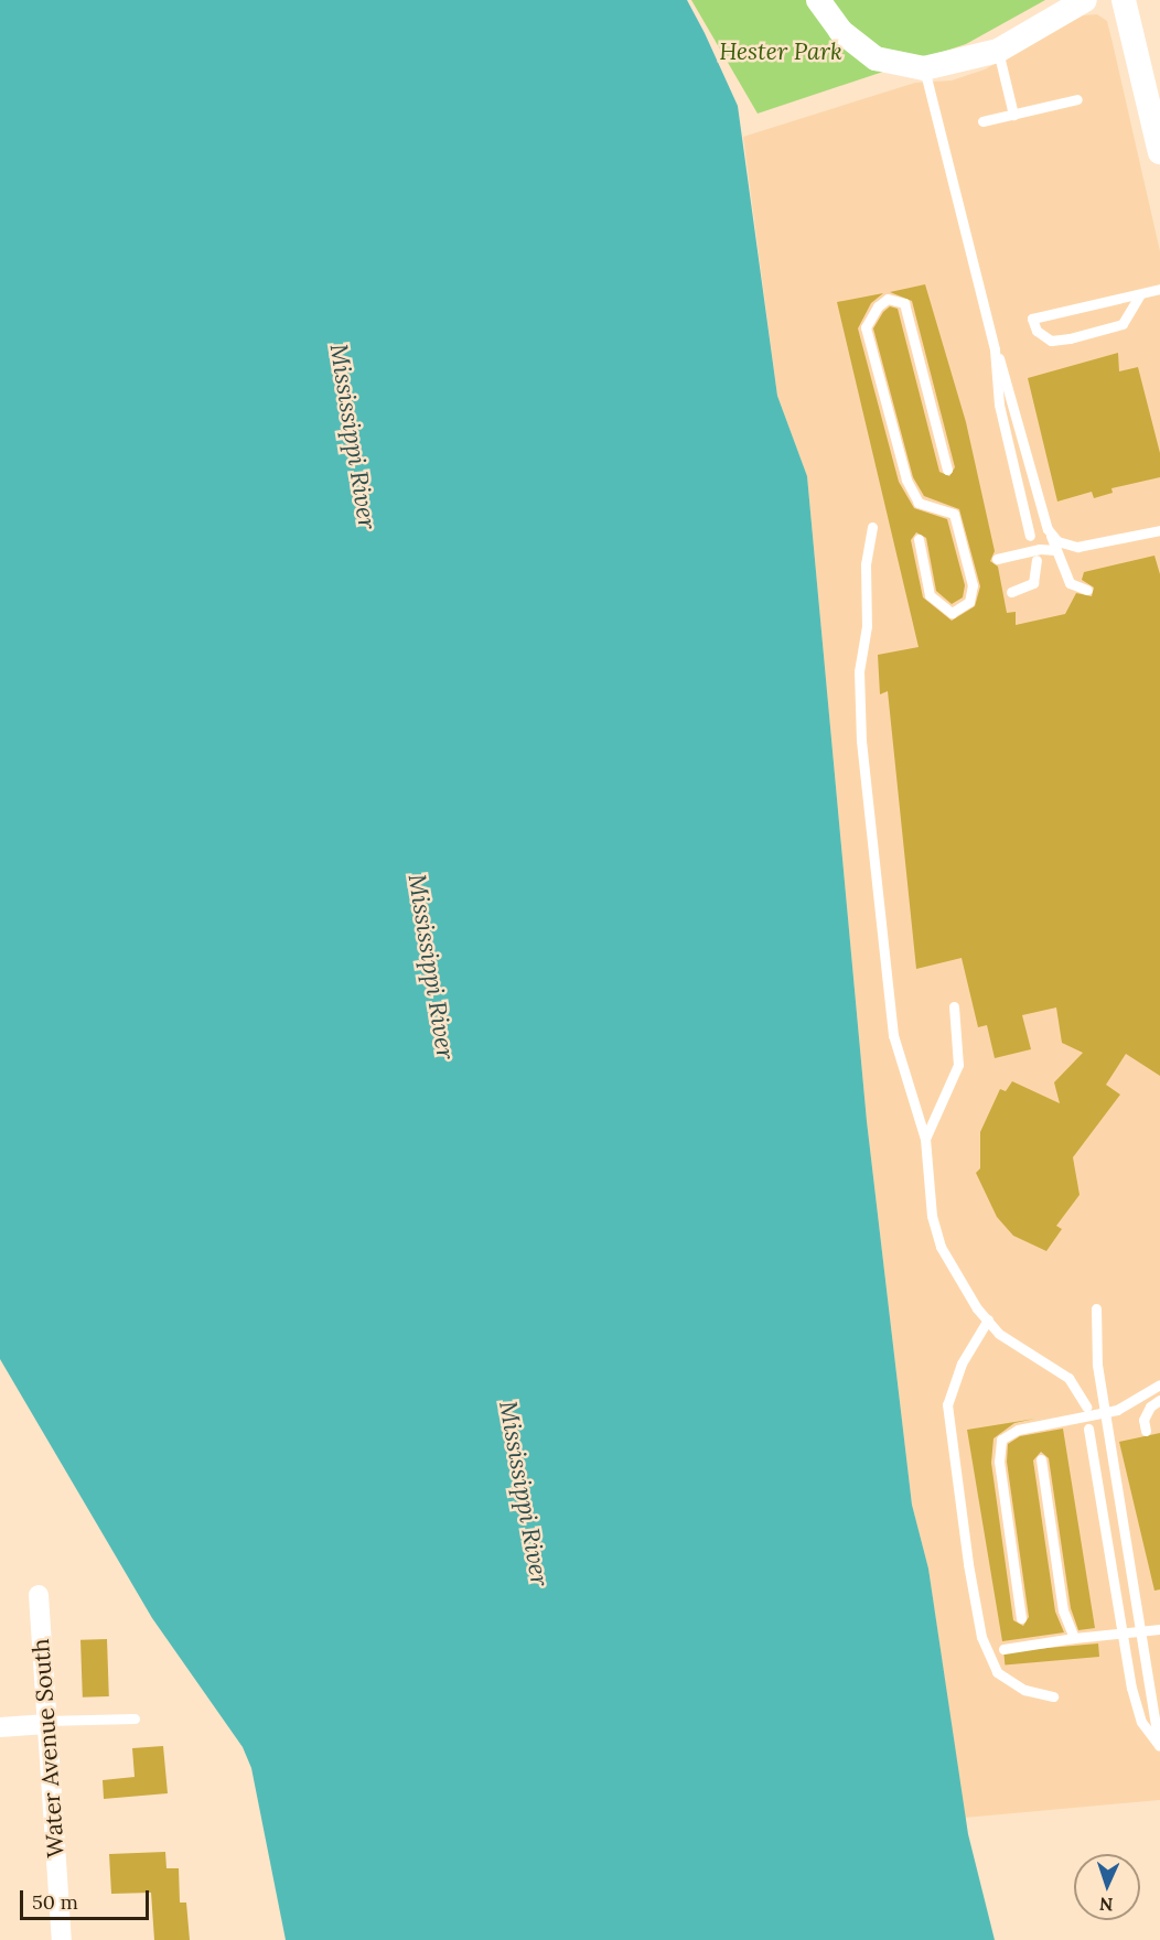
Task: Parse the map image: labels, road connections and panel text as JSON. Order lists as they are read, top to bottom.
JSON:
{
  "streets": {
    "street": ["Water Avenue South"]
  },
  "water": ["Mississippi River"],
  "parks": ["Hester Park"],
  "scale_bar": "50 m",
  "north": "bottom"
}
